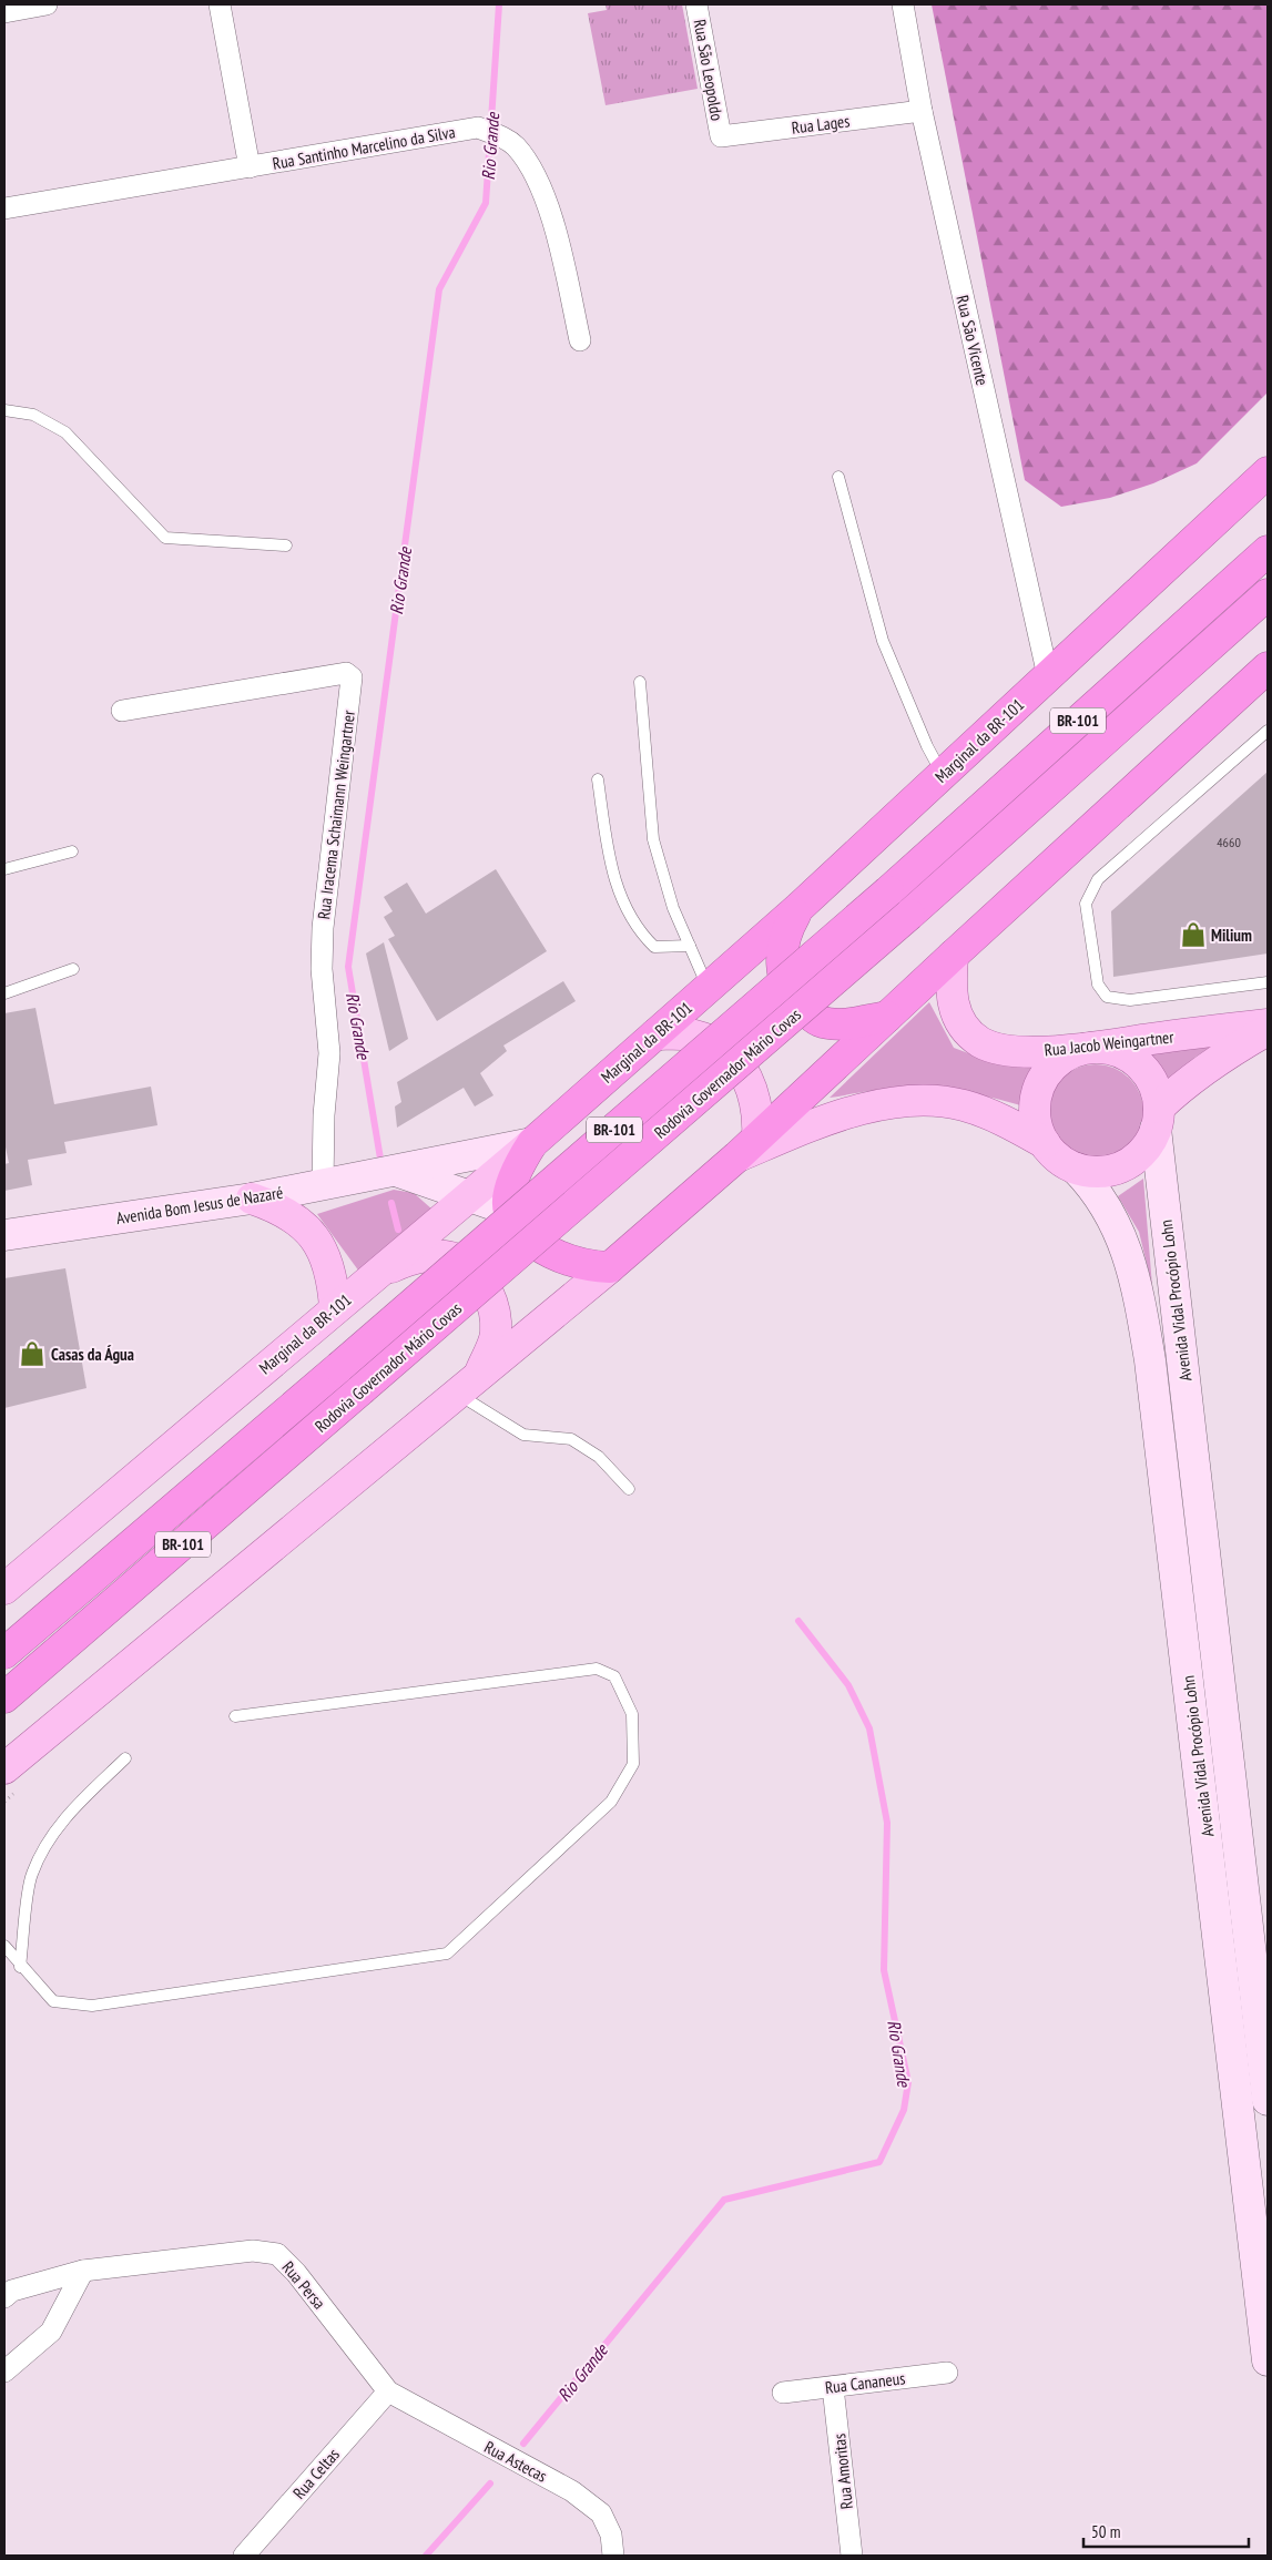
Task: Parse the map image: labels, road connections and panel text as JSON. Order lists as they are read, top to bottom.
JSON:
{
  "streets": {
    "highway": ["BR-101", "Marginal da BR-101", "Rodovia Governador Mário Covas"],
    "main road": ["Rua Jacob Weingartner"],
    "street": [
      "Rua São Leopoldo",
      "Rua Lages",
      "Rua Santinho Marcelino da Silva",
      "Rua São Vicente",
      "Rua Iracema Schaimann Weingartner",
      "Avenida Bom Jesus de Nazaré",
      "Avenida Vidal Procópio Lohn",
      "Rua Persa",
      "Rua Cananeus",
      "Rua Astecas",
      "Rua Amoritas",
      "Rua Celtas"
    ]
  },
  "crossings": [
    ["Rua São Leopoldo", "Rua Lages"],
    ["Rua Lages", "Rua São Vicente"],
    ["Rua São Vicente", "Marginal da BR-101"],
    ["Marginal da BR-101", "Avenida Bom Jesus de Nazaré"],
    ["Rua Iracema Schaimann Weingartner", "Avenida Bom Jesus de Nazaré"],
    ["Rua Jacob Weingartner", "Avenida Vidal Procópio Lohn"],
    ["Rua Persa", "Rua Astecas"],
    ["Rua Persa", "Rua Celtas"],
    ["Rua Cananeus", "Rua Amoritas"],
    ["Rua Astecas", "Rua Celtas"]
  ],
  "water": ["Rio Grande"],
  "places": {
    "shop": ["Milium", "Casas da Água"]
  },
  "house_numbers": ["4660"],
  "scale_bar": "50 m"
}
